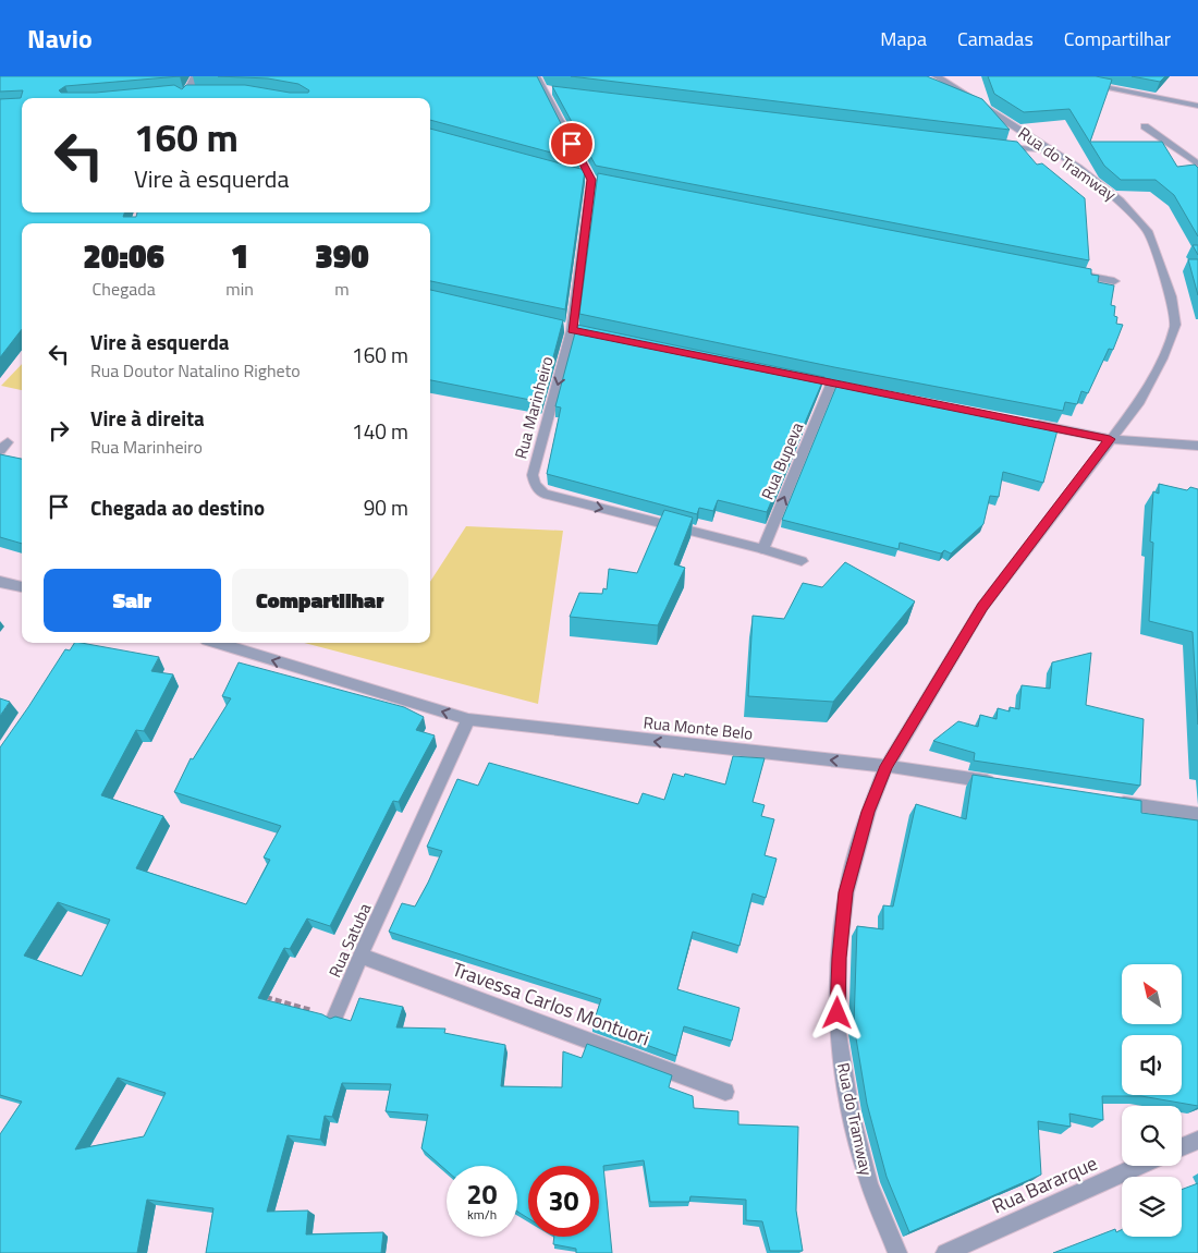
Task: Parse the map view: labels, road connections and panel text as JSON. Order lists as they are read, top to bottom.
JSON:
{
  "streets": {
    "street": [
      "Rua do Tramway",
      "Rua Marinheiro",
      "Rua Bupeva",
      "Rua Monte Belo",
      "Rua Satuba",
      "Travessa Carlos Montuori",
      "Rua Bararque"
    ]
  },
  "crossings": [
    ["Rua do Tramway", "Rua Monte Belo"],
    ["Rua Marinheiro", "Rua Bupeva"],
    ["Rua Monte Belo", "Rua Satuba"],
    ["Rua Satuba", "Travessa Carlos Montuori"]
  ],
  "one_way": ["Rua Bupeva", "Rua Monte Belo"],
  "north": "top left",
  "page": {
    "header": "Navio",
    "nav": ["Mapa", "Camadas", "Compartilhar"],
    "turn": ["160 m", "Vire à esquerda"],
    "eta": [
      "20:06",
      "Chegada",
      "1",
      "min",
      "390",
      "m"
    ],
    "list": [
      {
        "name": "Vire à esquerda",
        "note": "Rua Doutor Natalino Righeto",
        "value": "160 m"
      },
      {
        "name": "Vire à direita",
        "note": "Rua Marinheiro",
        "value": "140 m"
      },
      {
        "name": "Chegada ao destino",
        "value": "90 m"
      }
    ],
    "buttons": ["Sair", "Compartilhar"],
    "speed": "20 km/h",
    "limit": "30"
  }
}
